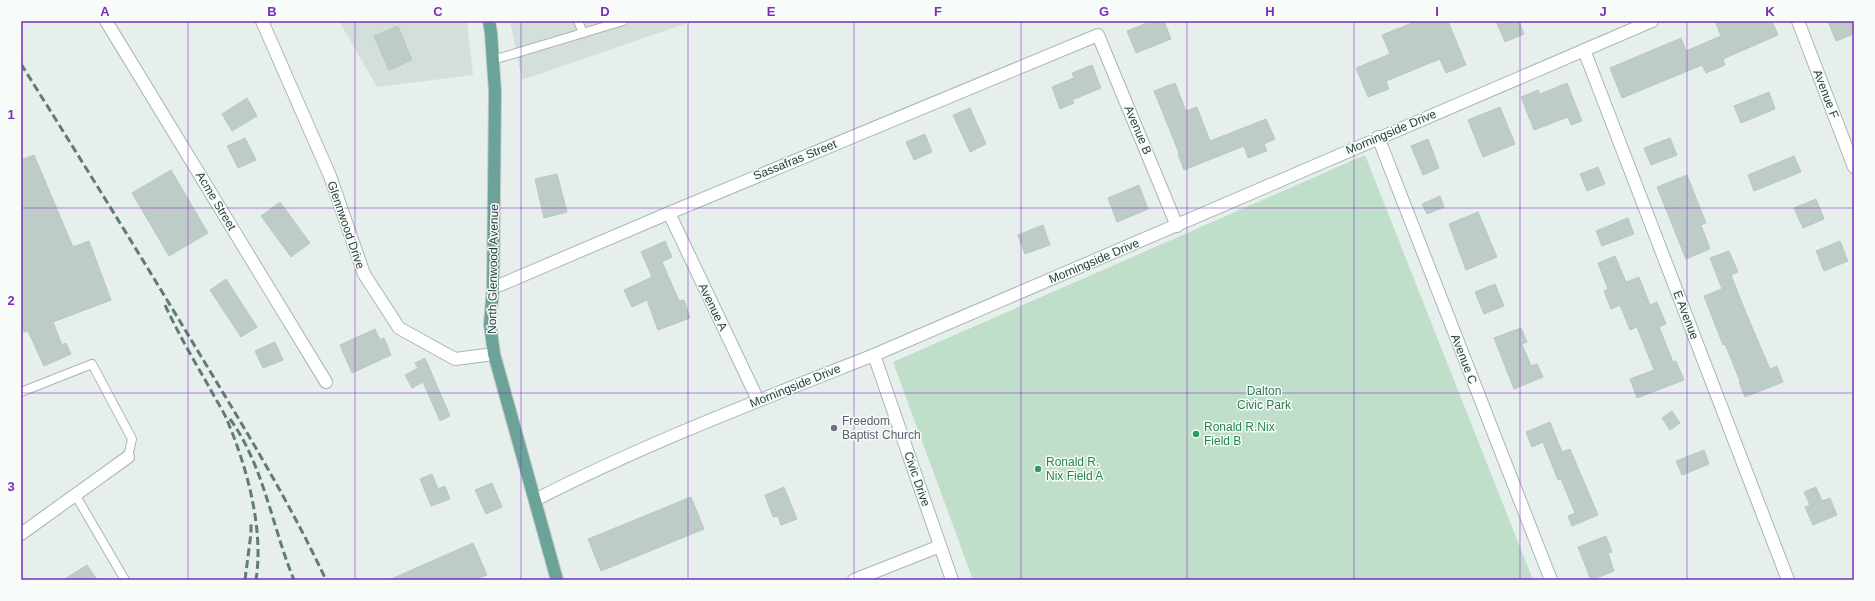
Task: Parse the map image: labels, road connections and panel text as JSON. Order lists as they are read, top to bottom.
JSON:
{
  "streets": {
    "main road": ["North Glenwood Avenue"],
    "street": [
      "Avenue F",
      "Avenue B",
      "Morningside Drive",
      "Sassafras Street",
      "Acme Street",
      "Glennwood Drive",
      "Avenue A",
      "E Avenue",
      "Avenue C",
      "Civic Drive"
    ]
  },
  "crossings": [
    ["Avenue B", "Morningside Drive"],
    ["Avenue B", "Sassafras Street"],
    ["Morningside Drive", "North Glenwood Avenue"],
    ["Morningside Drive", "Avenue A"],
    ["Morningside Drive", "E Avenue"],
    ["Morningside Drive", "Avenue C"],
    ["Morningside Drive", "Civic Drive"],
    ["Sassafras Street", "North Glenwood Avenue"],
    ["Sassafras Street", "Avenue A"],
    ["Glennwood Drive", "North Glenwood Avenue"]
  ],
  "parks": ["Dalton Civic Park"],
  "places": ["Freedom Baptist Church", "Ronald R.Nix Field B", "Ronald R. Nix Field A"],
  "grid": {
    "columns": [
      "A",
      "B",
      "C",
      "D",
      "E",
      "F",
      "G",
      "H",
      "I",
      "J",
      "K"
    ],
    "rows": ["1", "2", "3"]
  }
}
